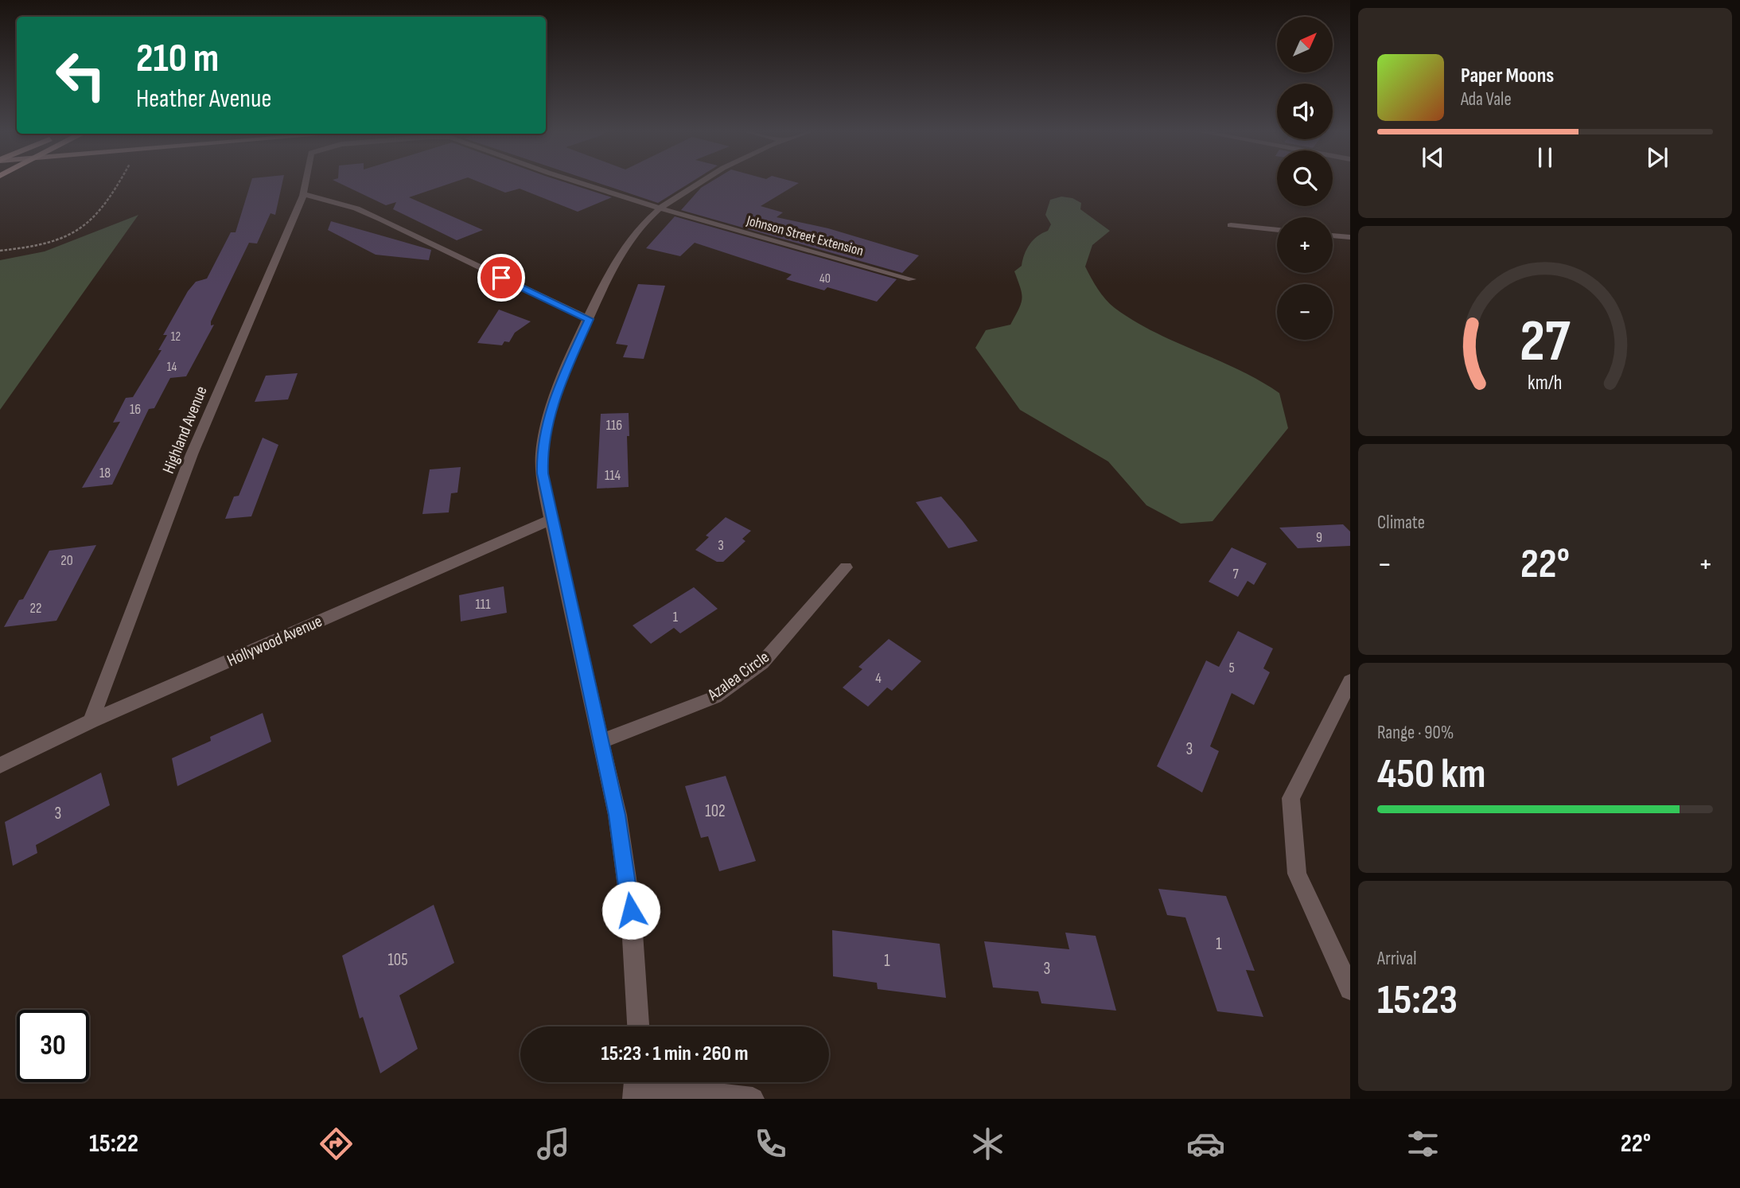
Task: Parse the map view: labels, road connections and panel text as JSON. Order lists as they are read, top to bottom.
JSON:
{
  "streets": {
    "street": [
      "Johnson Street Extension",
      "Highland Avenue",
      "Hollywood Avenue",
      "Azalea Circle"
    ]
  },
  "crossings": [
    ["Highland Avenue", "Hollywood Avenue"]
  ],
  "house_numbers": [
    "40",
    "12",
    "14",
    "16",
    "116",
    "18",
    "114",
    "9",
    "3",
    "20",
    "7",
    "111",
    "22",
    "1",
    "5",
    "4",
    "3",
    "102",
    "3",
    "1",
    "105",
    "1",
    "3"
  ],
  "north": "top right",
  "page": {
    "map_buttons": ["+", "−"],
    "turn": ["210 m", "Heather Avenue"],
    "song": ["Paper Moons", "Ada Vale"],
    "tile": [
      "Climate",
      ["Range · 90%", "450 km"],
      ["Arrival", "15:23"]
    ],
    "heat": ["−", "22°", "+"],
    "limit": "30",
    "trip": "15:23 · 1 min · 260 m",
    "tabs": ["15:22", "22°"],
    "gauge": ["27", "km/h"]
  }
}
